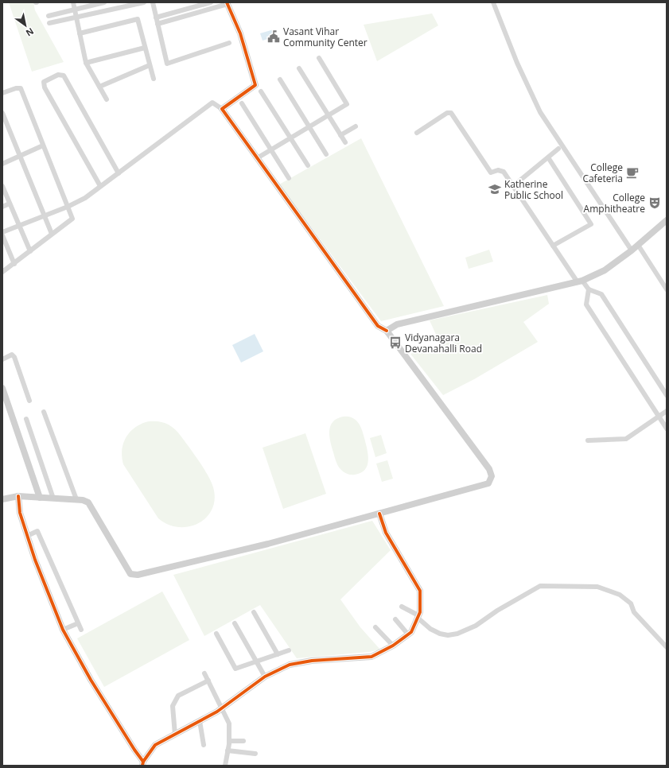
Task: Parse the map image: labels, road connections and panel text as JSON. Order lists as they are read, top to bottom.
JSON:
{
  "places": {
    "public building": ["Vasant Vihar Community Center"],
    "cafe": ["College Cafeteria"],
    "school or university": ["Katherine Public School"],
    "theatre": ["College Amphitheatre"],
    "bus stop": ["Vidyanagara Devanahalli Road"]
  },
  "north": "bottom right"
}
